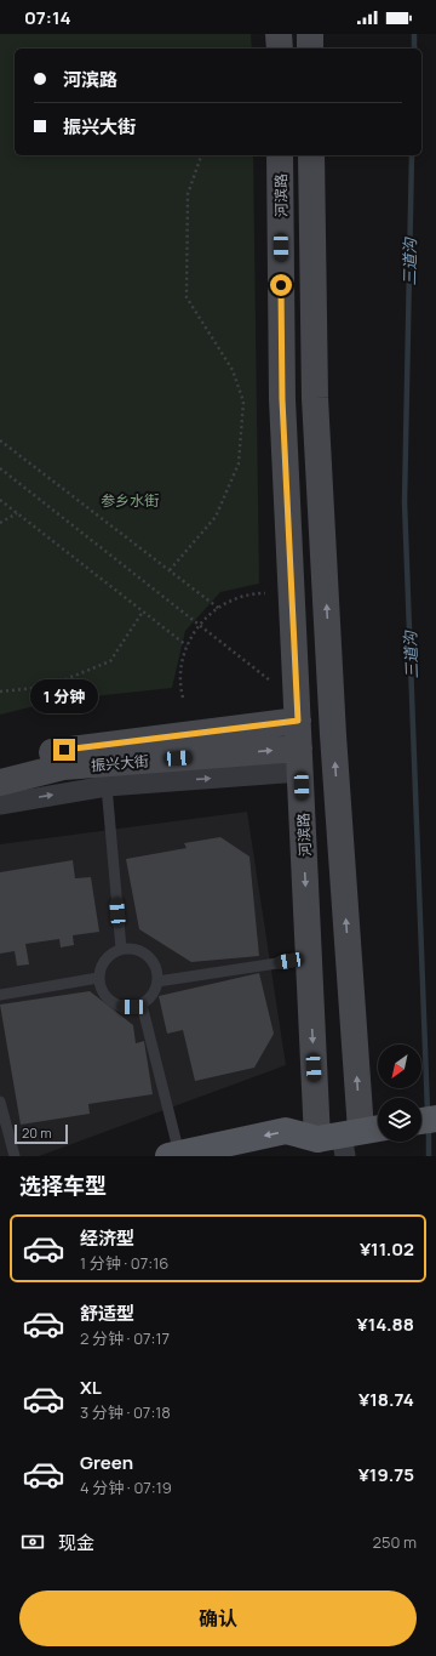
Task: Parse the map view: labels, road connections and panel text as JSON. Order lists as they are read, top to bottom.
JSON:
{
  "streets": {
    "street": ["河滨路", "振兴大街"]
  },
  "crossings": [
    ["河滨路", "振兴大街"]
  ],
  "water": ["三道沟"],
  "parks": ["参乡水街"],
  "scale_bar": "20 m",
  "north": "bottom left",
  "page": {
    "status": "07:14",
    "banner": ["河滨路", "振兴大街"],
    "bubble": "1 分钟",
    "scale": "20 m",
    "heading": "选择车型",
    "list": [
      {
        "name": "经济型",
        "note": "1 分钟 · 07:16",
        "value": "¥11.02"
      },
      {
        "name": "舒适型",
        "note": "2 分钟 · 07:17",
        "value": "¥14.88"
      },
      {
        "name": "XL",
        "note": "3 分钟 · 07:18",
        "value": "¥18.74"
      },
      {
        "name": "Green",
        "note": "4 分钟 · 07:19",
        "value": "¥19.75"
      }
    ],
    "pay": ["现金", "250 m"],
    "buttons": "确认"
  }
}
